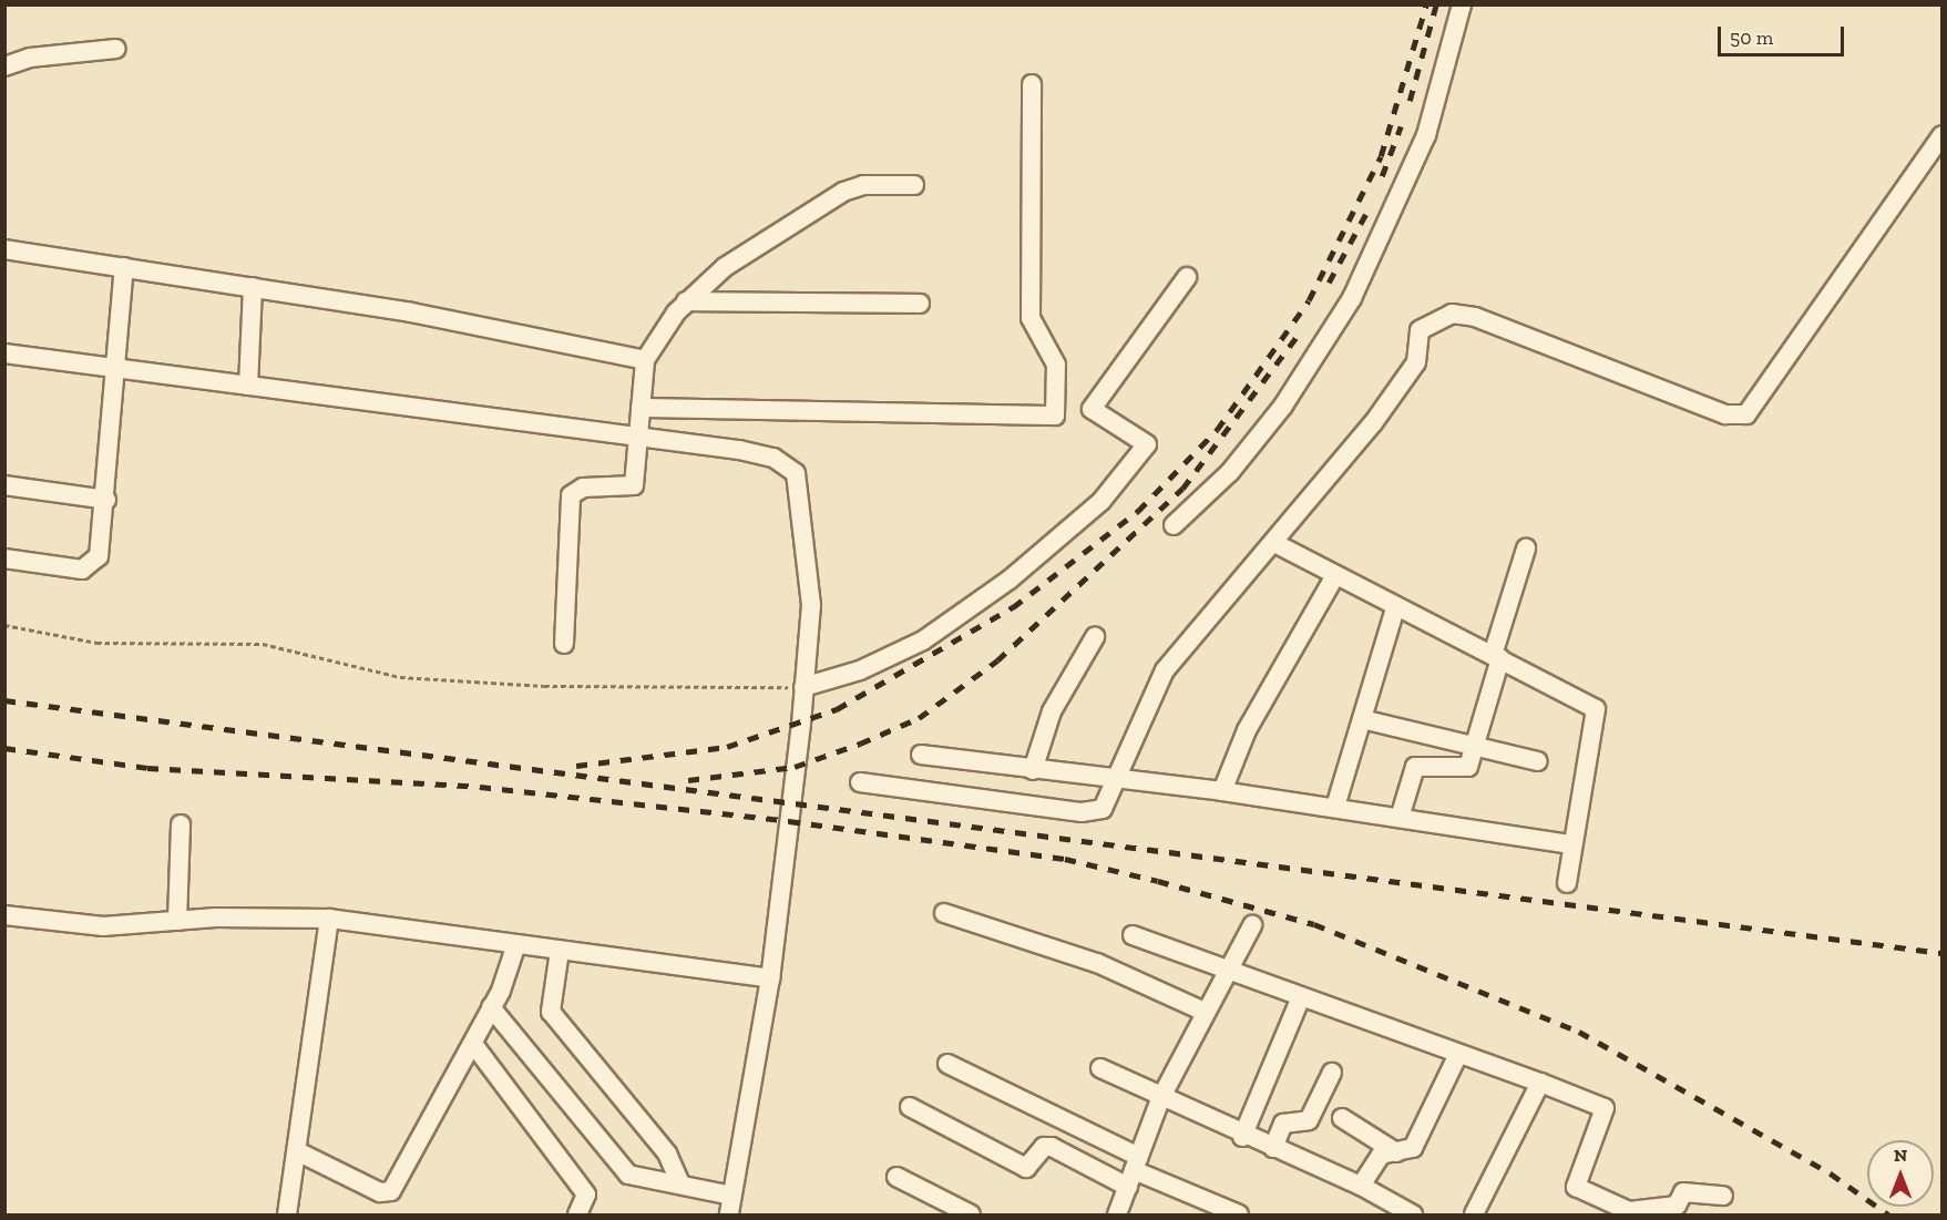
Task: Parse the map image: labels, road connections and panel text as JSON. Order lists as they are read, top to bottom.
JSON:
{
  "scale_bar": "50 m",
  "north": "top"
}
